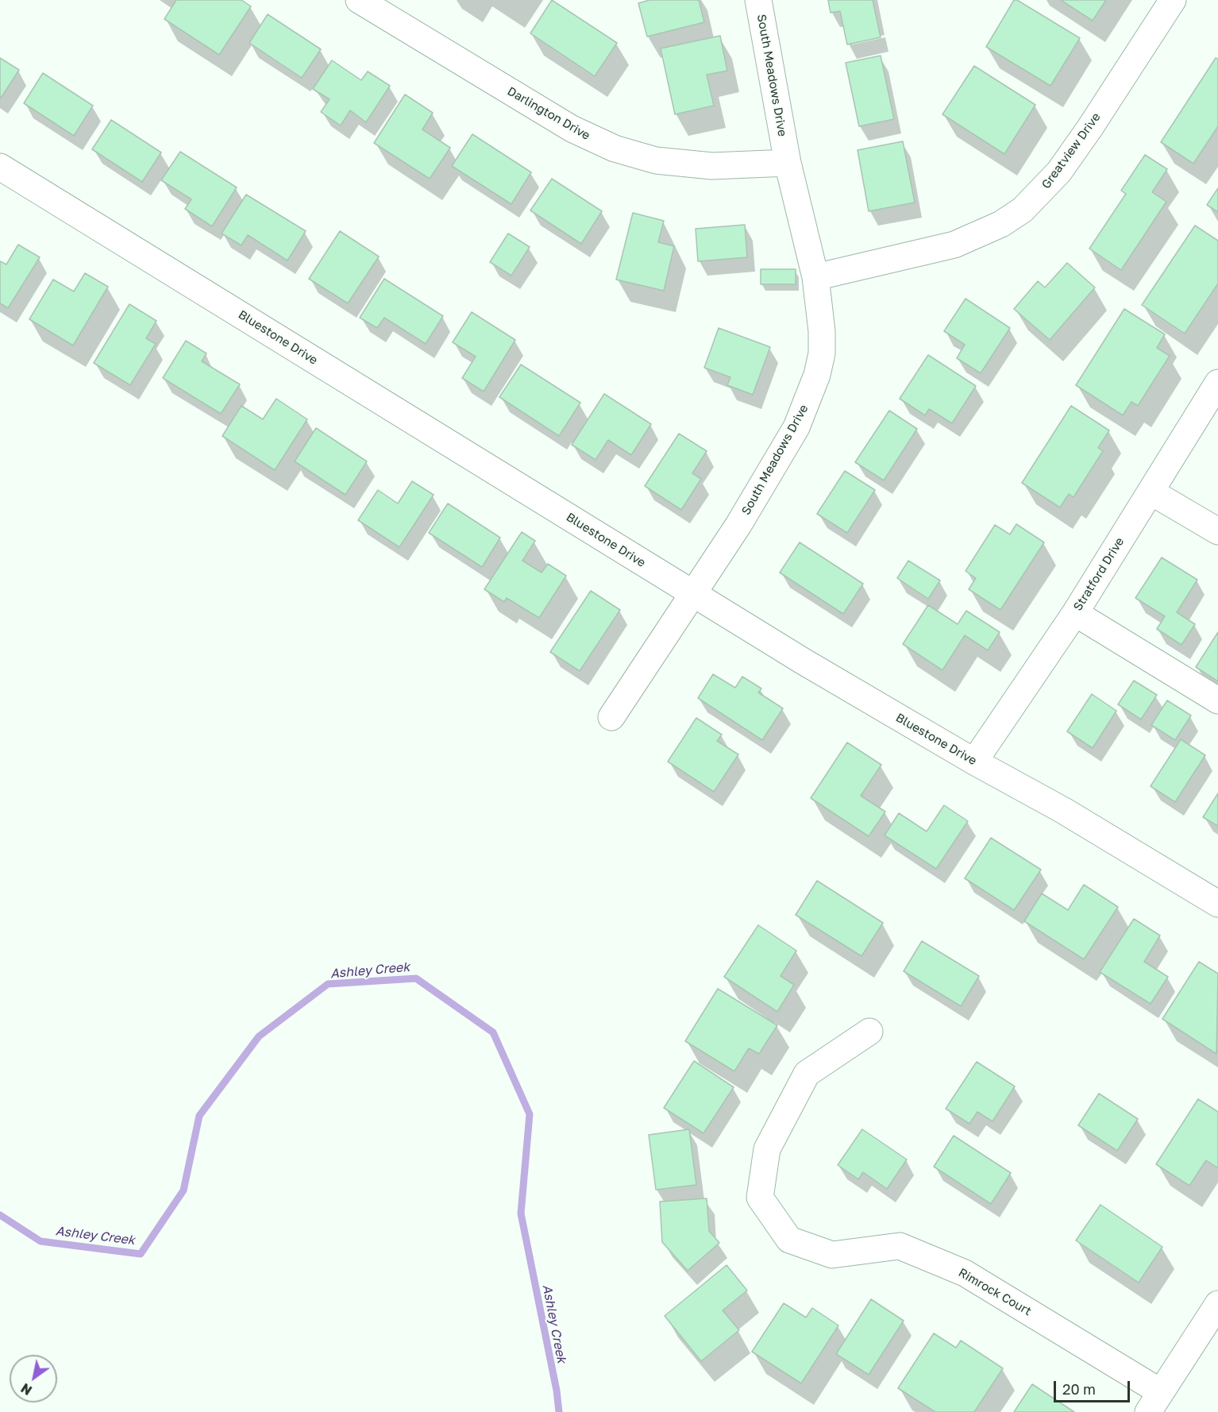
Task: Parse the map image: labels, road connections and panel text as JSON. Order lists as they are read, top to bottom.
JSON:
{
  "streets": {
    "street": [
      "South Meadows Drive",
      "Darlington Drive",
      "Greatview Drive",
      "Bluestone Drive",
      "Stratford Drive",
      "Rimrock Court"
    ]
  },
  "crossings": [
    ["South Meadows Drive", "Darlington Drive"],
    ["South Meadows Drive", "Greatview Drive"],
    ["South Meadows Drive", "Bluestone Drive"],
    ["Bluestone Drive", "Stratford Drive"]
  ],
  "water": ["Ashley Creek"],
  "scale_bar": "20 m",
  "north": "bottom left"
}
